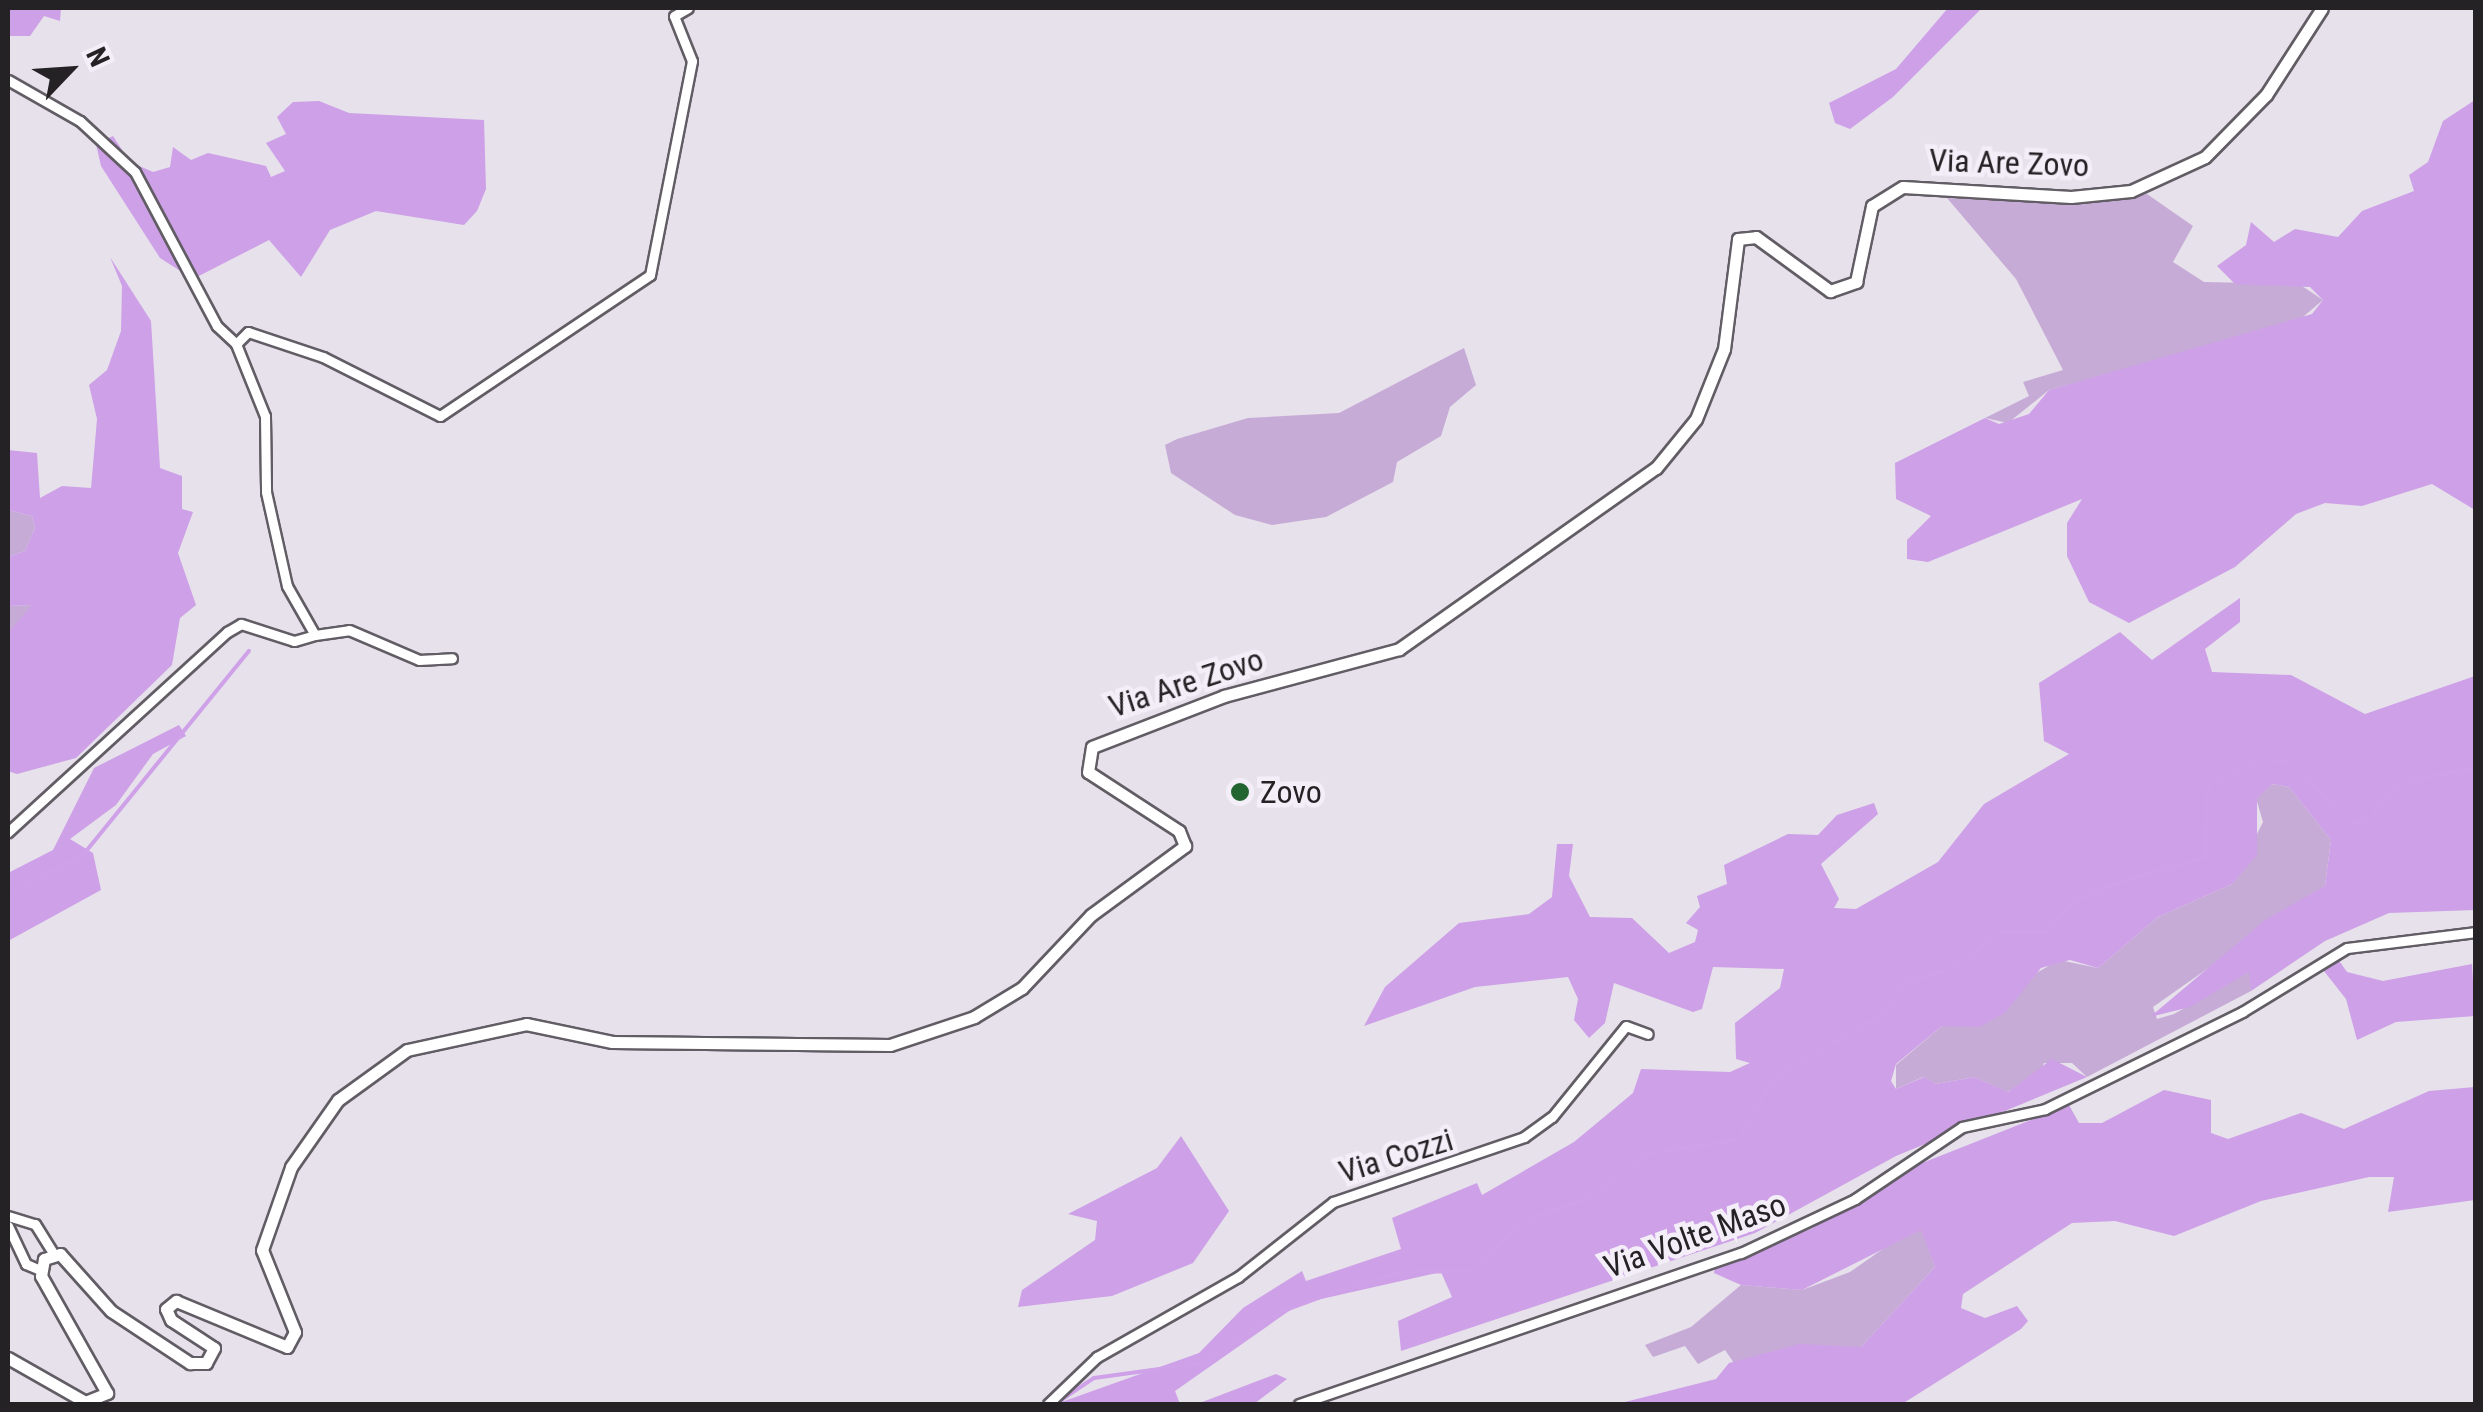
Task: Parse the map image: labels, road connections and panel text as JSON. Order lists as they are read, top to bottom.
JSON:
{
  "streets": {
    "street": ["Via Are Zovo", "Via Cozzi", "Via Volte Maso"]
  },
  "places": ["Zovo"],
  "north": "top right"
}
